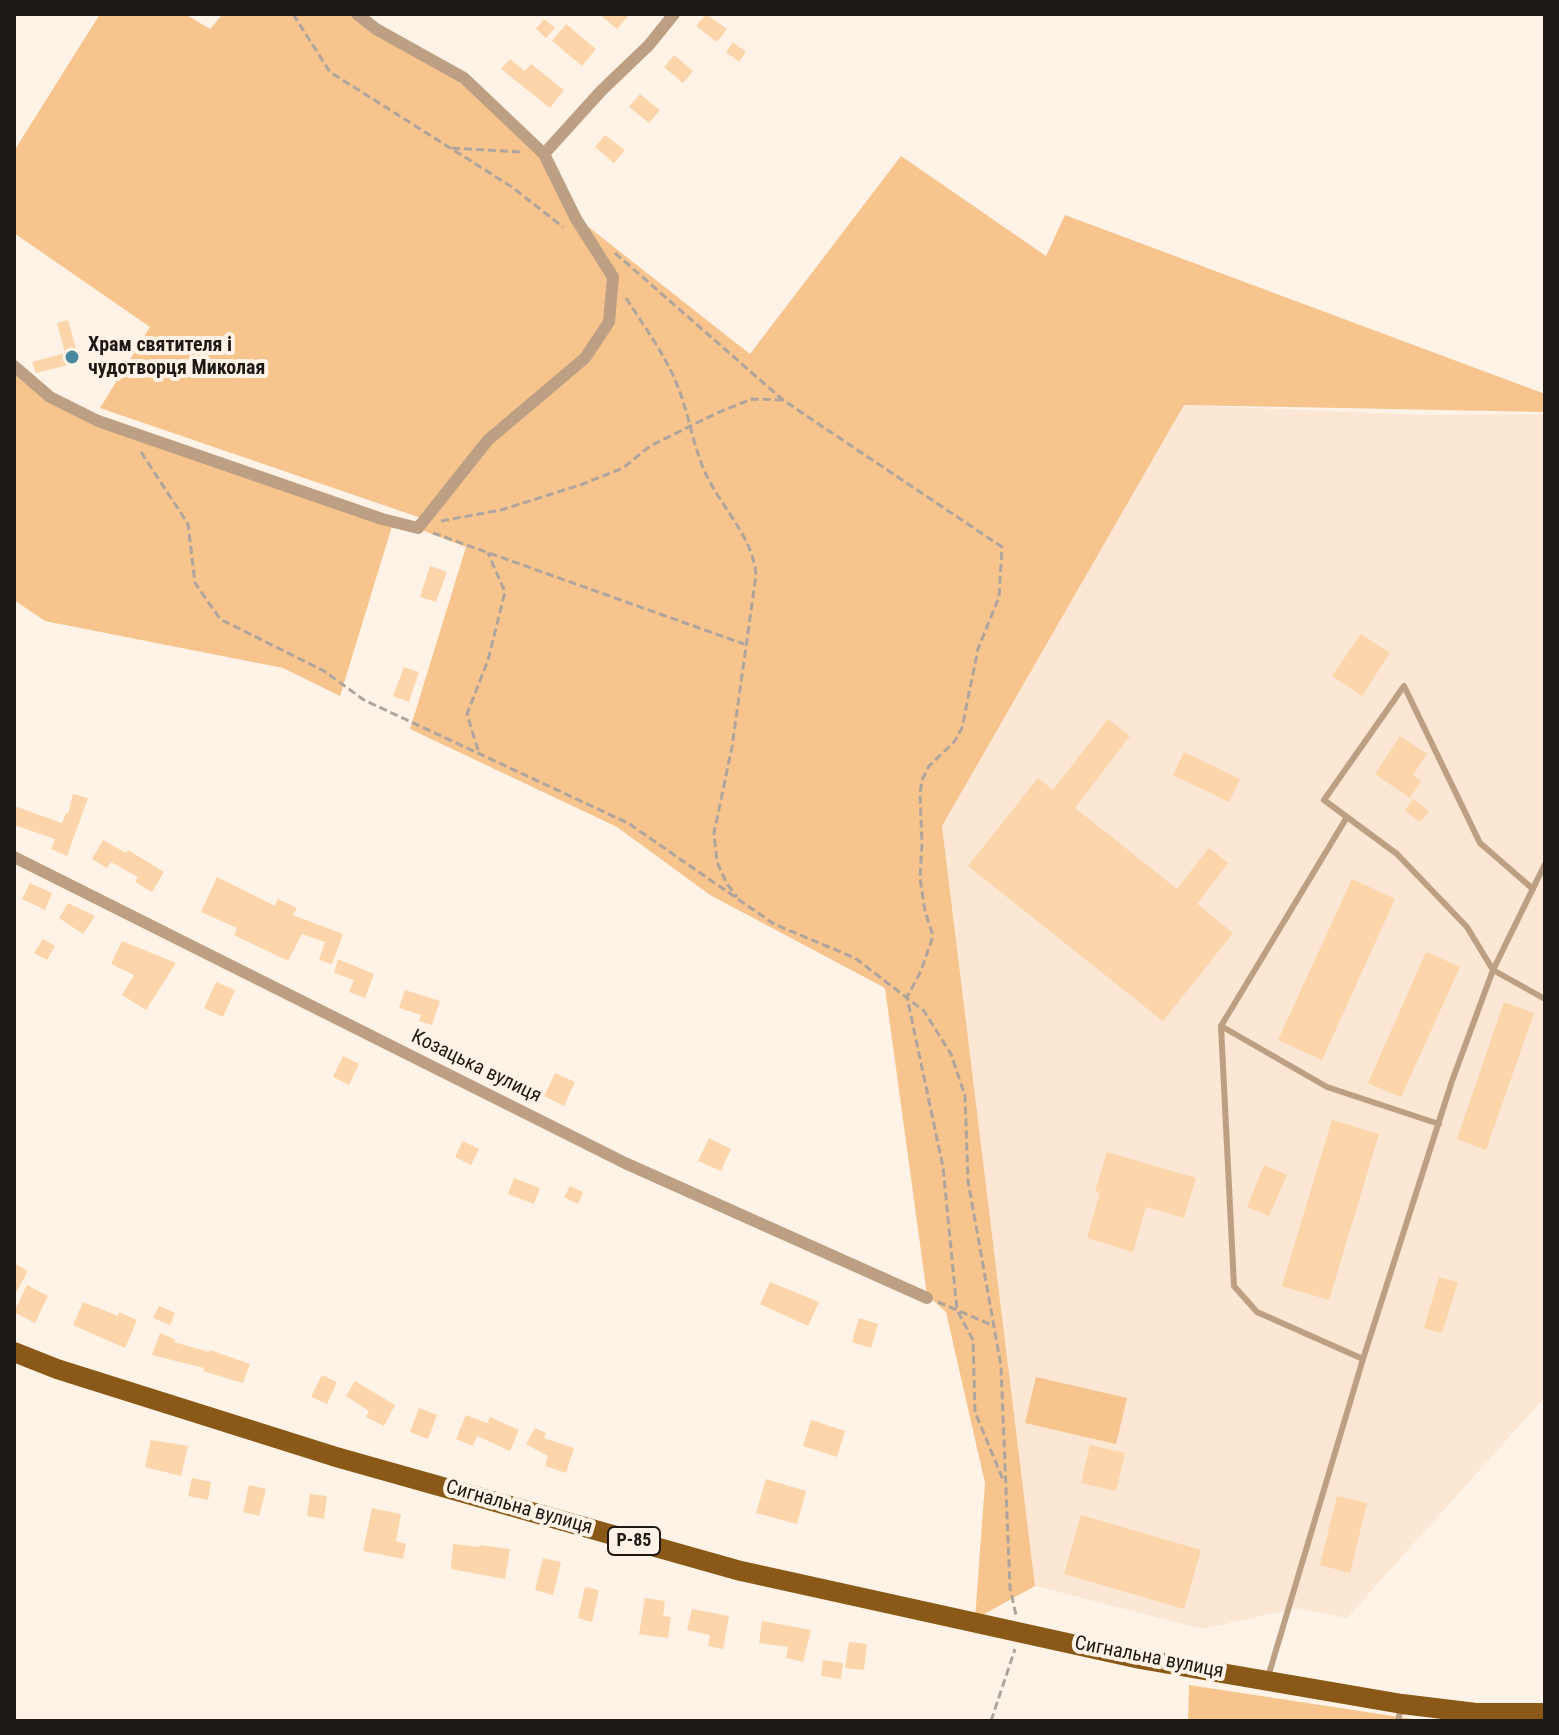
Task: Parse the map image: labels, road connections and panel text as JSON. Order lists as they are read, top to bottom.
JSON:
{
  "streets": {
    "main road": ["Сигнальна вулиця", "Р-85"],
    "street": ["Козацька вулиця"]
  },
  "crossings": [
    ["Сигнальна вулиця", "Р-85"]
  ],
  "places": ["Храм святителя і чудотворця Миколая"]
}
